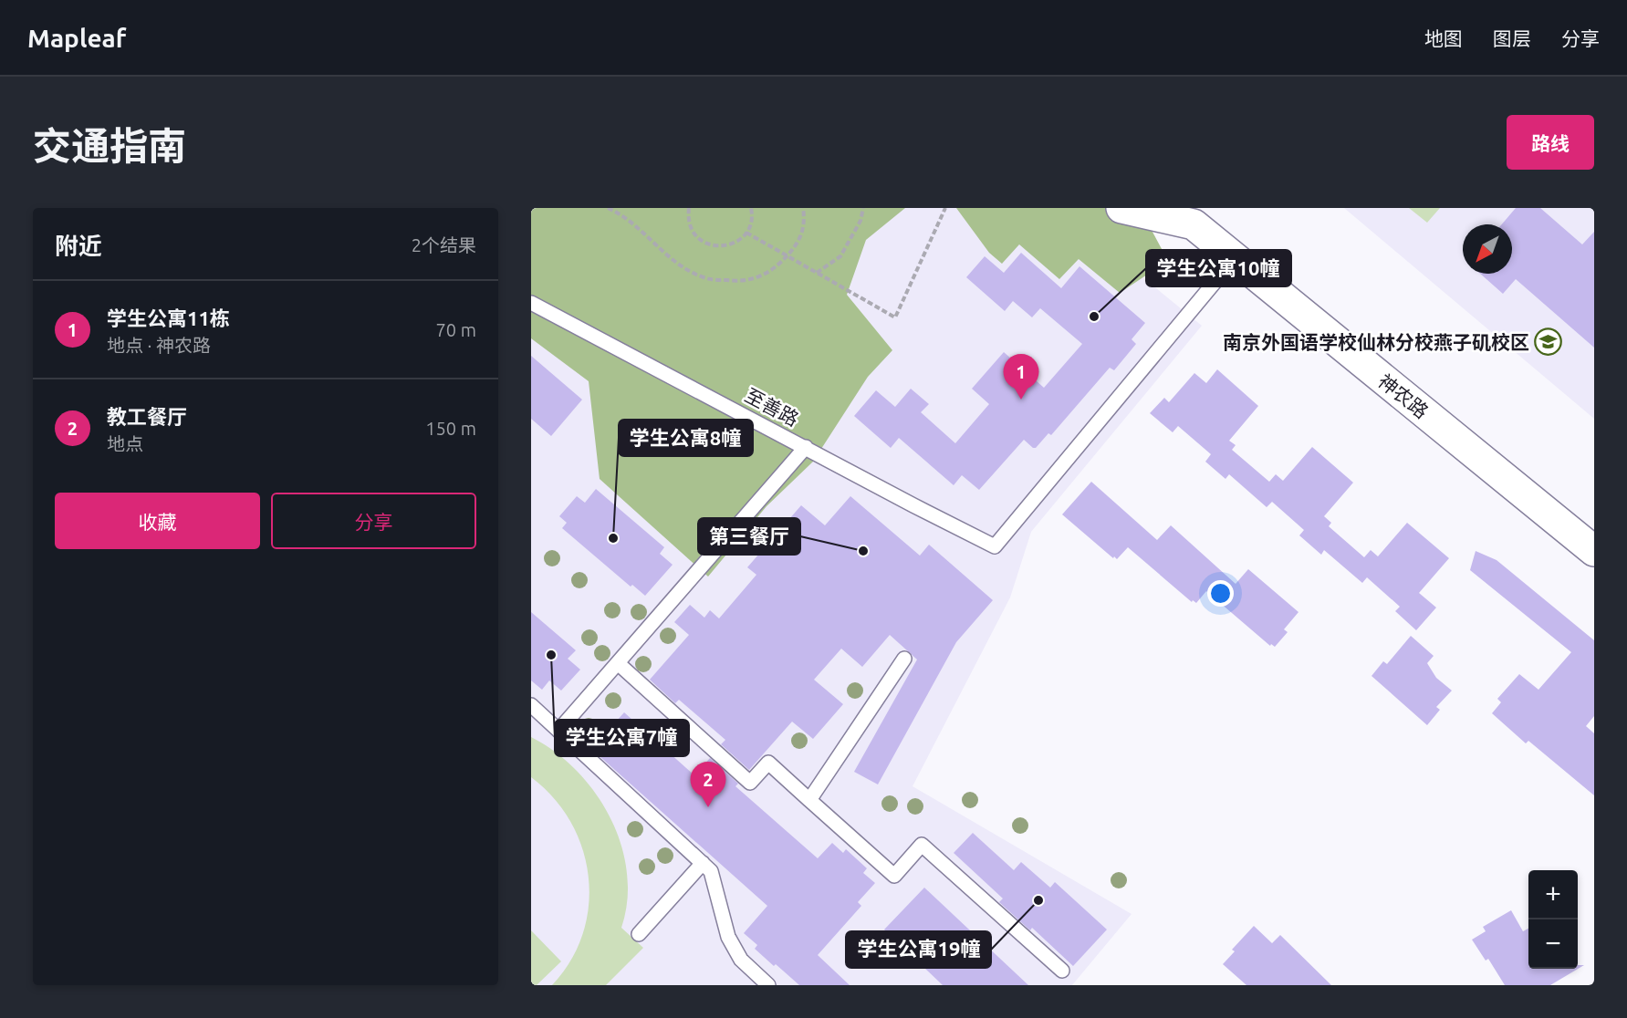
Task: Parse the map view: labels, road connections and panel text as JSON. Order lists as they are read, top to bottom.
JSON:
{
  "streets": {
    "street": ["神农路"],
    "lane": ["至善路"]
  },
  "crossings": [
    ["神农路", "至善路"]
  ],
  "places": {
    "other": [
      "学生公寓10幢",
      "学生公寓8幢",
      "第三餐厅",
      "学生公寓7幢",
      "学生公寓19幢"
    ],
    "school or university": ["南京外国语学校仙林分校燕子矶校区"]
  },
  "north": "bottom left",
  "page": {
    "header": "Mapleaf",
    "nav": ["地图", "图层", "分享"],
    "title": "交通指南",
    "buttons": [
      "路线",
      ["收藏", "分享"]
    ],
    "heading": ["附近", "2个结果"],
    "list": [
      {
        "mark": "1",
        "name": "学生公寓11栋",
        "note": "地点 · 神农路",
        "value": "70 m"
      },
      {
        "mark": "2",
        "name": "教工餐厅",
        "note": "地点",
        "value": "150 m"
      }
    ],
    "pins": ["1", "2"],
    "map_buttons": ["+", "−"]
  }
}
